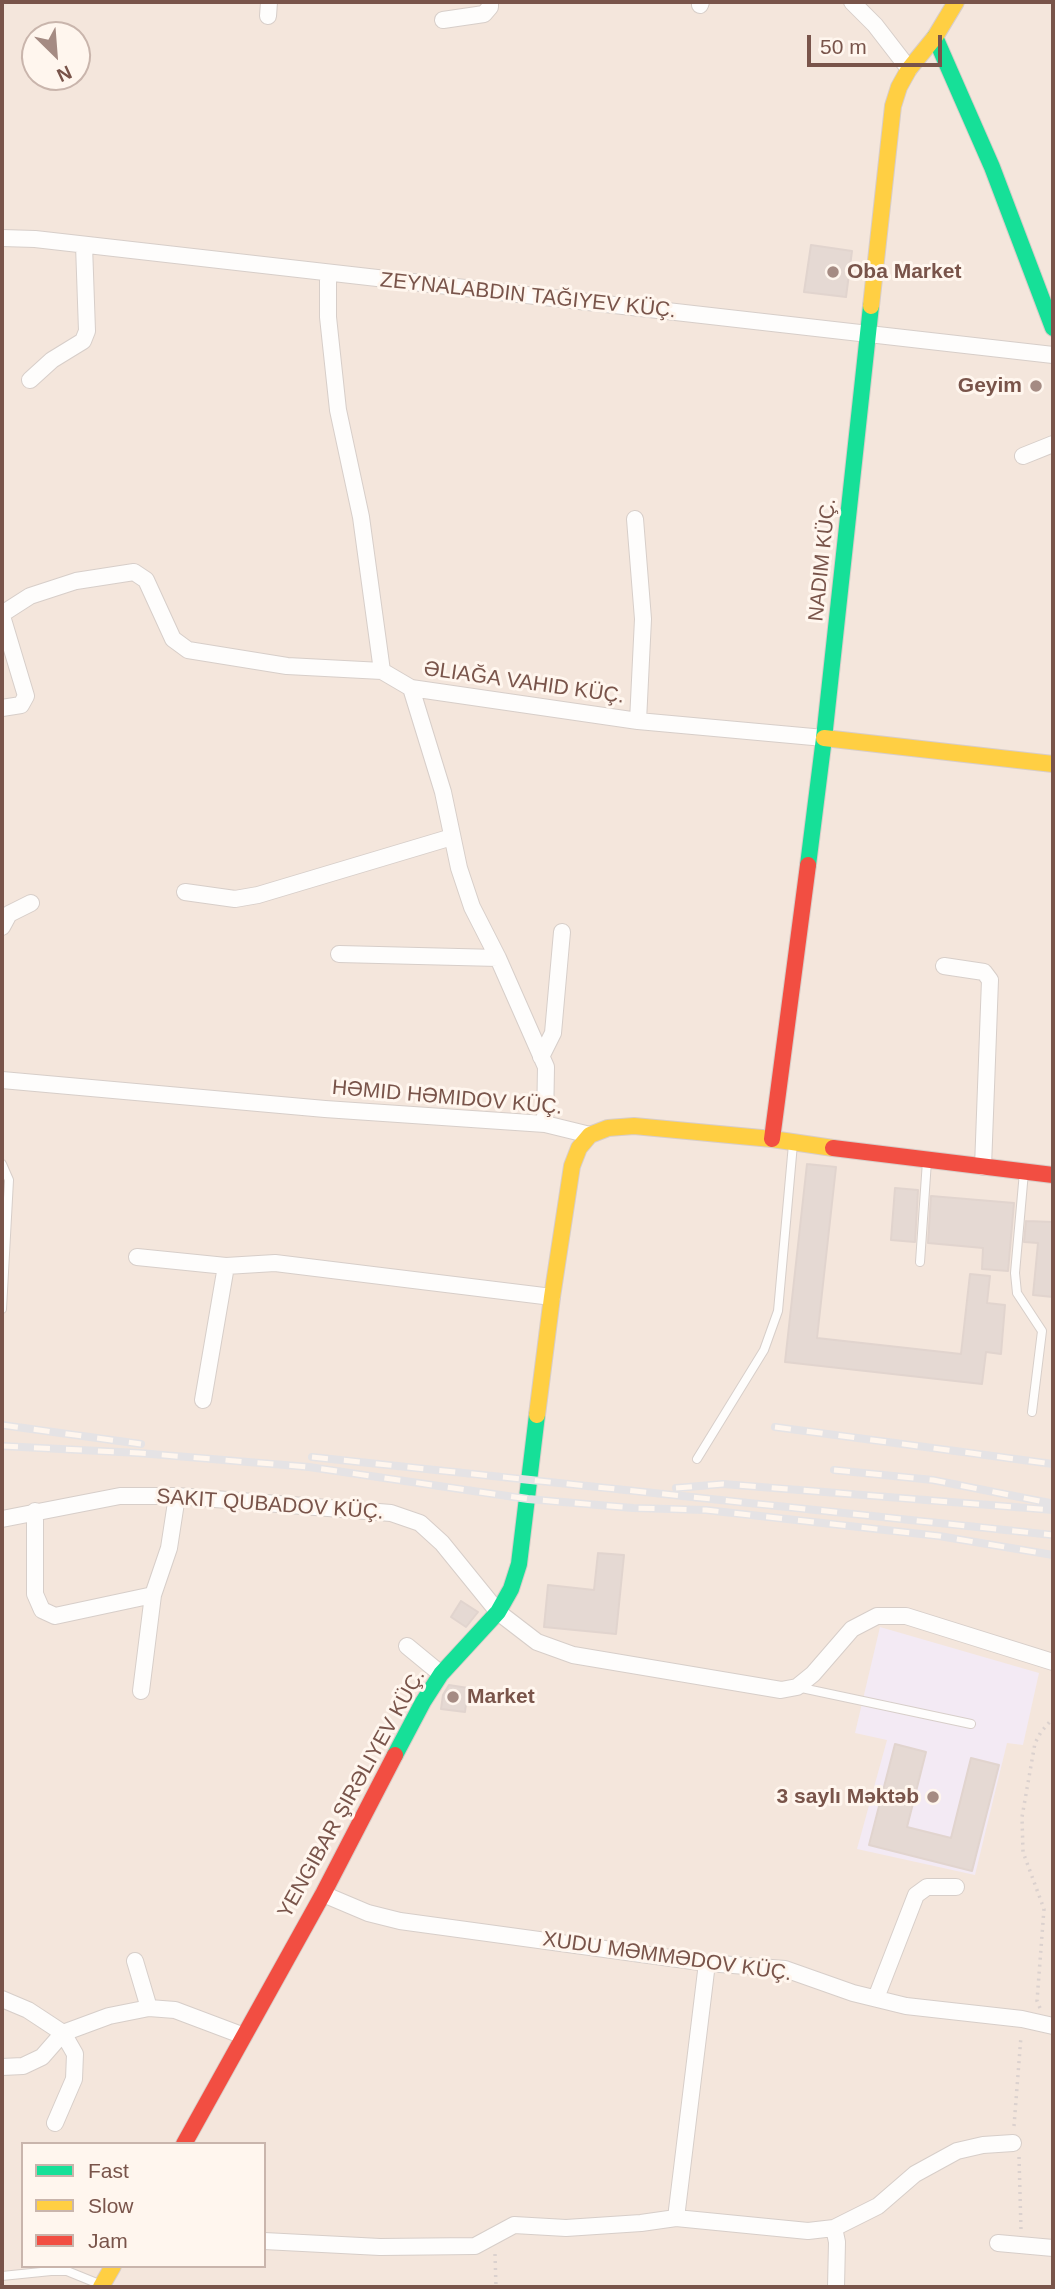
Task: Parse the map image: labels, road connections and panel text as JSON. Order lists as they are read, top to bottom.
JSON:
{
  "streets": {
    "street": [
      "NADIM KÜÇ.",
      "ƏLIAĞA VAHID KÜÇ.",
      "HƏMID HƏMIDOV KÜÇ.",
      "SAKIT QUBADOV KÜÇ.",
      "YENGIBAR ŞIRƏLIYEV KÜÇ.",
      "XUDU MƏMMƏDOV KÜÇ."
    ]
  },
  "crossings": [
    ["NADIM KÜÇ.", "ƏLIAĞA VAHID KÜÇ."],
    ["NADIM KÜÇ.", "HƏMID HƏMIDOV KÜÇ."],
    ["HƏMID HƏMIDOV KÜÇ.", "YENGIBAR ŞIRƏLIYEV KÜÇ."],
    ["SAKIT QUBADOV KÜÇ.", "YENGIBAR ŞIRƏLIYEV KÜÇ."],
    ["YENGIBAR ŞIRƏLIYEV KÜÇ.", "XUDU MƏMMƏDOV KÜÇ."]
  ],
  "places": [
    "Oba Market",
    "Geyim",
    "Market",
    "3 saylı Məktəb"
  ],
  "legend": ["Fast", "Slow", "Jam"],
  "scale_bar": "50 m",
  "north": "bottom right"
}
